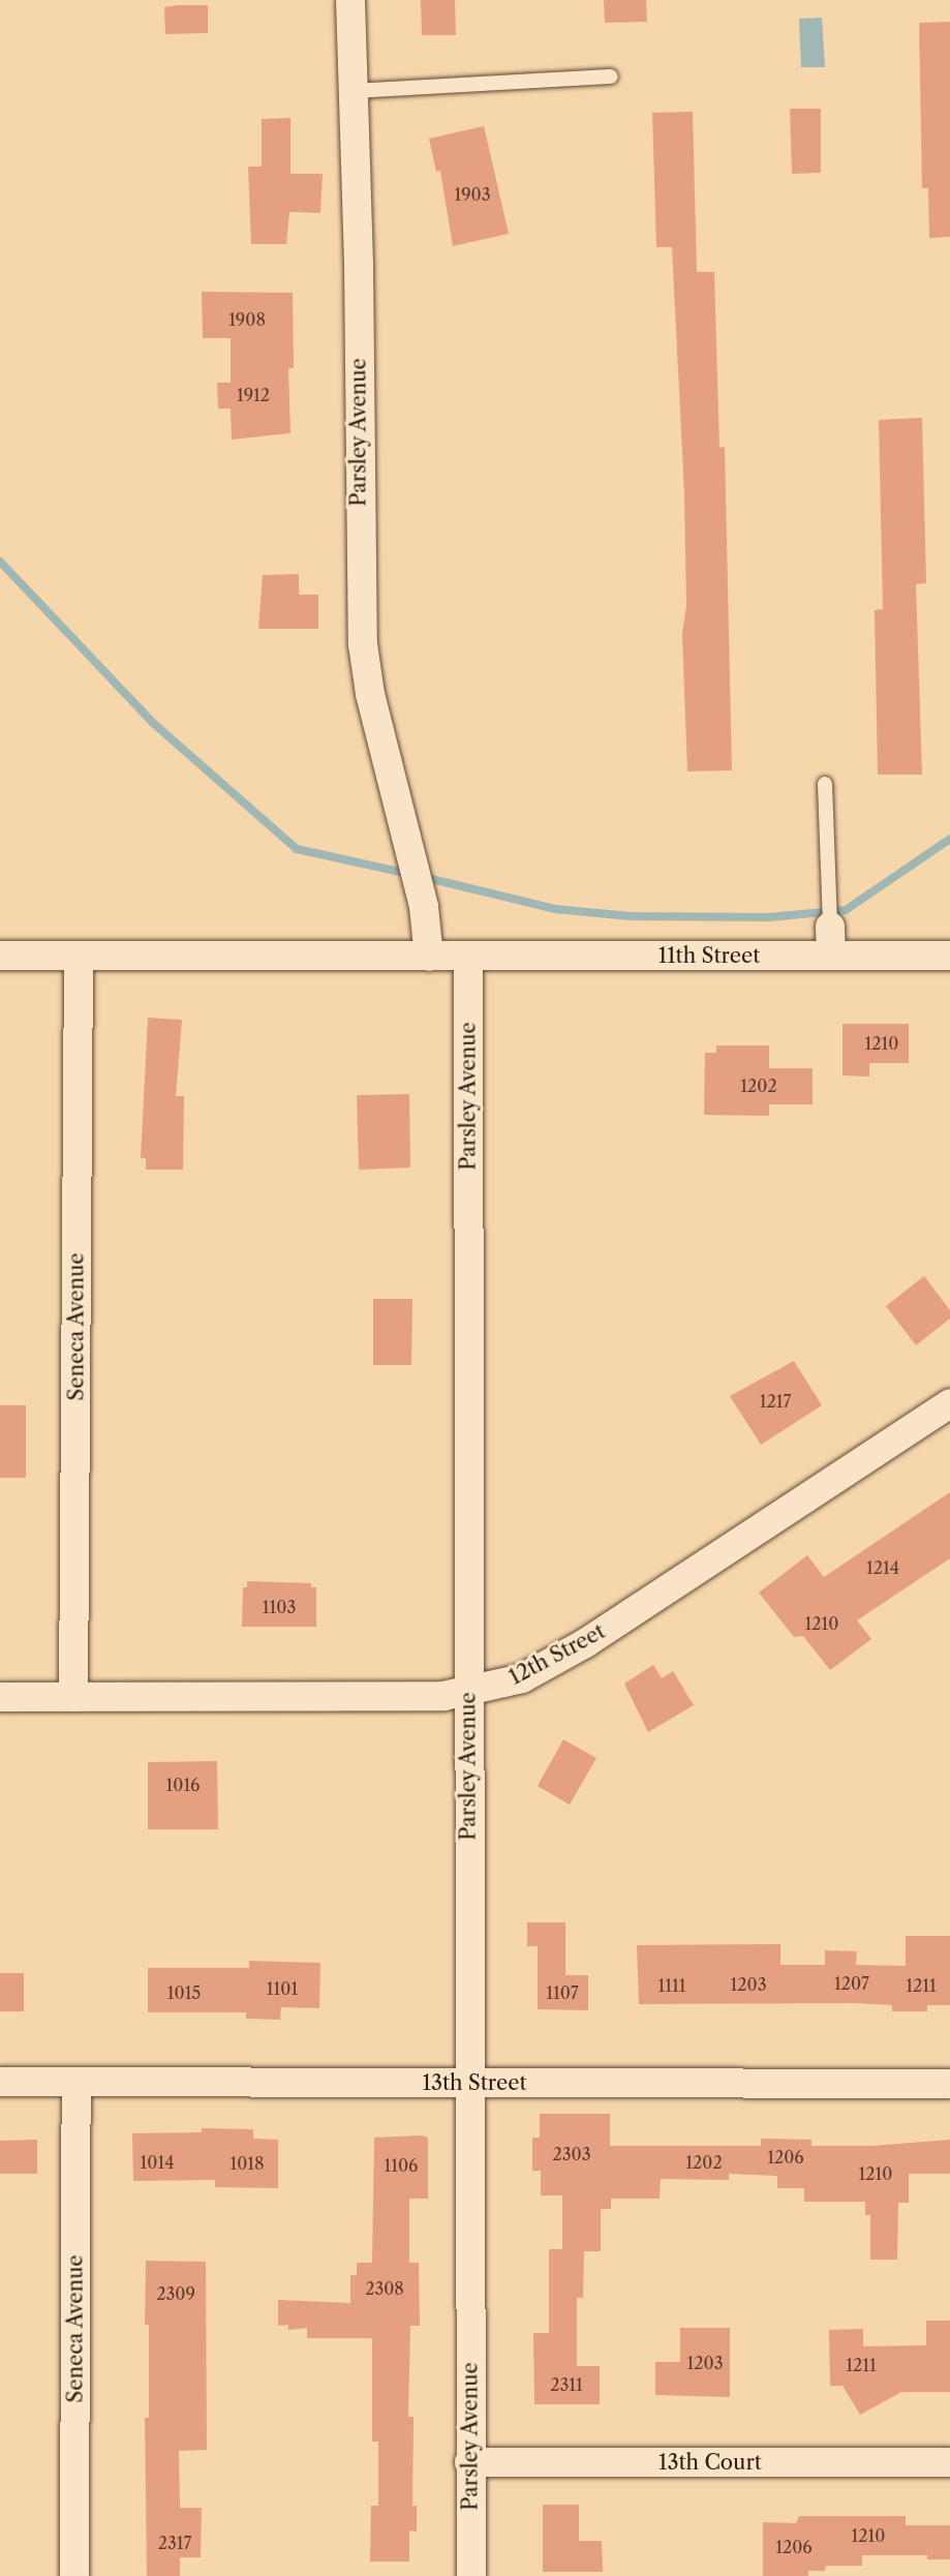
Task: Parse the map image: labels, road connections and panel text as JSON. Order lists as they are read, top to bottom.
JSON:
{
  "streets": {
    "street": [
      "Parsley Avenue",
      "11th Street",
      "Seneca Avenue",
      "12th Street",
      "13th Street",
      "13th Court"
    ]
  },
  "crossings": [
    ["Parsley Avenue", "11th Street"],
    ["Parsley Avenue", "12th Street"],
    ["Parsley Avenue", "13th Street"],
    ["Parsley Avenue", "13th Court"],
    ["Seneca Avenue", "12th Street"],
    ["Seneca Avenue", "13th Street"]
  ],
  "house_numbers": [
    "1903",
    "1908",
    "1912",
    "1210",
    "1202",
    "1217",
    "1214",
    "1103",
    "1210",
    "1016",
    "1207",
    "1203",
    "1111",
    "1211",
    "1101",
    "1015",
    "1107",
    "2303",
    "1206",
    "1014",
    "1202",
    "1018",
    "1106",
    "1210",
    "2308",
    "2309",
    "1203",
    "1211",
    "2311",
    "1210",
    "2317",
    "1206"
  ]
}
